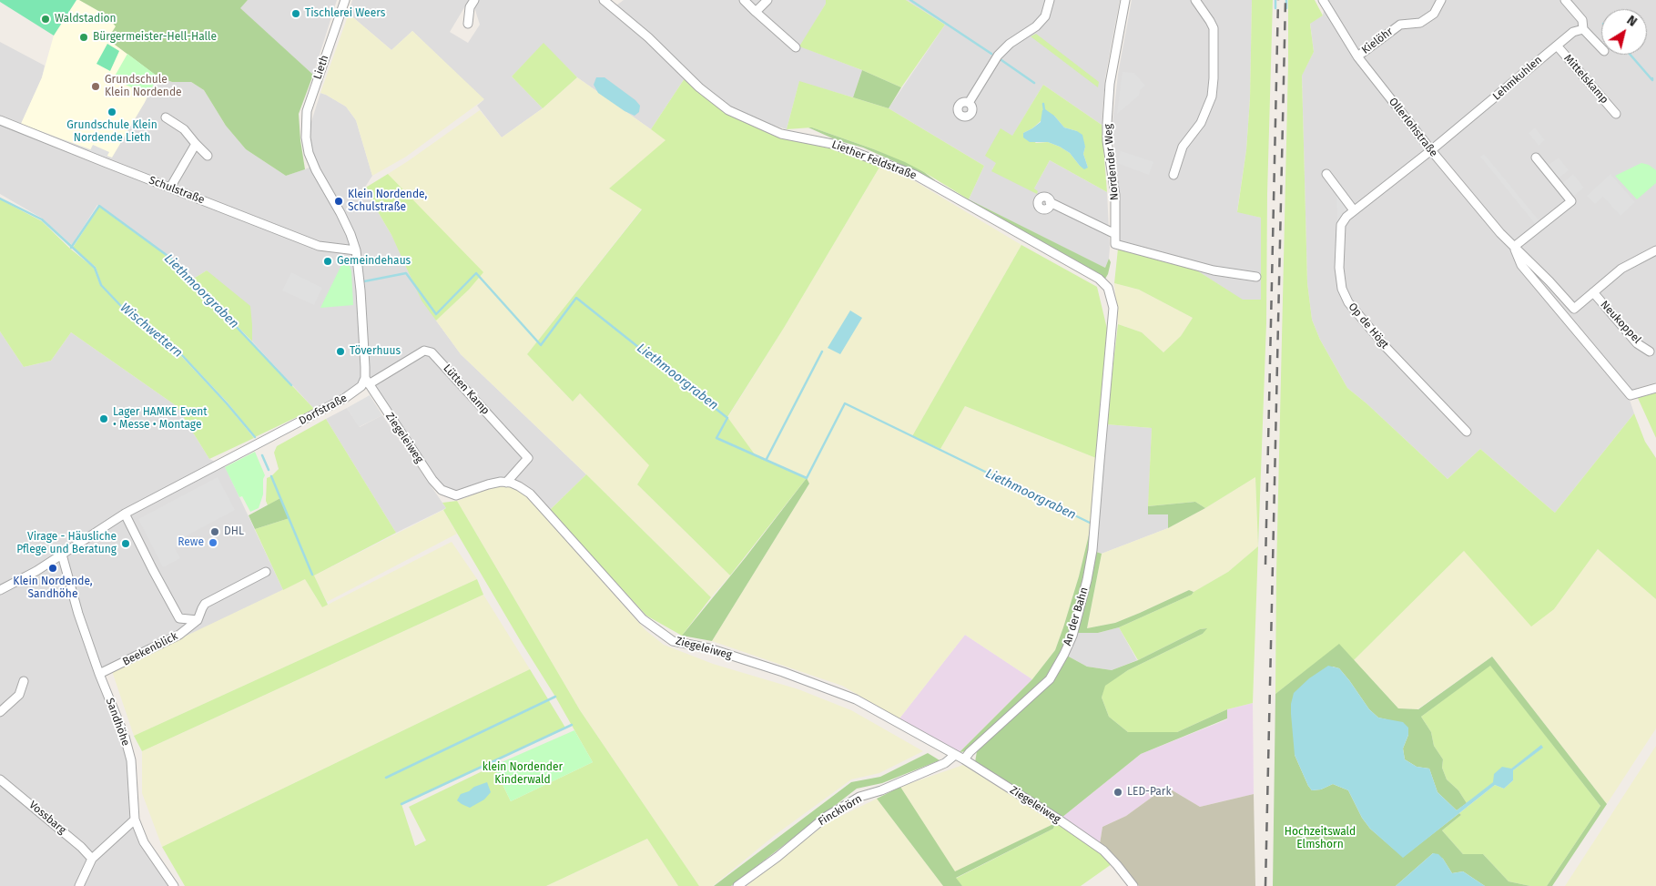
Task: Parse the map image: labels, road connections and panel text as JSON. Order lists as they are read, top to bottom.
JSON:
{
  "streets": {
    "street": [
      "Kielöhr",
      "Lieth",
      "Lehmkuhlen",
      "Mittelskamp",
      "Ollerlohstraße",
      "Liether Feldstraße",
      "Nordender Weg",
      "Schulstraße",
      "Neukoppel",
      "Op de Högt",
      "Lütten Kamp",
      "Dorfstraße",
      "Ziegeleiweg",
      "An der Bahn",
      "Beekenblick",
      "Sandhöhe",
      "Finckhörn",
      "Vossbarg"
    ]
  },
  "crossings": [
    ["Kielöhr", "Ollerlohstraße"],
    ["Lieth", "Schulstraße"],
    ["Lehmkuhlen", "Mittelskamp"],
    ["Lehmkuhlen", "Ollerlohstraße"],
    ["Lehmkuhlen", "Op de Högt"],
    ["Ollerlohstraße", "Neukoppel"],
    ["Ollerlohstraße", "Op de Högt"],
    ["Liether Feldstraße", "An der Bahn"],
    ["Lütten Kamp", "Dorfstraße"],
    ["Lütten Kamp", "Ziegeleiweg"],
    ["Dorfstraße", "Ziegeleiweg"],
    ["Dorfstraße", "Beekenblick"],
    ["Dorfstraße", "Sandhöhe"],
    ["Ziegeleiweg", "An der Bahn"],
    ["Ziegeleiweg", "Finckhörn"],
    ["Beekenblick", "Sandhöhe"]
  ],
  "water": ["Liethmoorgraben", "Wischwettern"],
  "parks": ["klein Nordender Kinderwald", "Hochzeitswald Elmshorn"],
  "places": [
    "Tischlerei Weers",
    "Waldstadion",
    "Bürgermeister-Hell-Halle",
    "Grundschule Klein Nordende",
    "Grundschule Klein Nordende Lieth",
    "Klein Nordende, Schulstraße",
    "Gemeindehaus",
    "Töverhuus",
    "Lager HAMKE Event • Messe • Montage",
    "DHL",
    "Rewe",
    "Virage - Häusliche Pflege und Beratung",
    "Klein Nordende, Sandhöhe",
    "LED-Park"
  ],
  "north": "top right"
}
